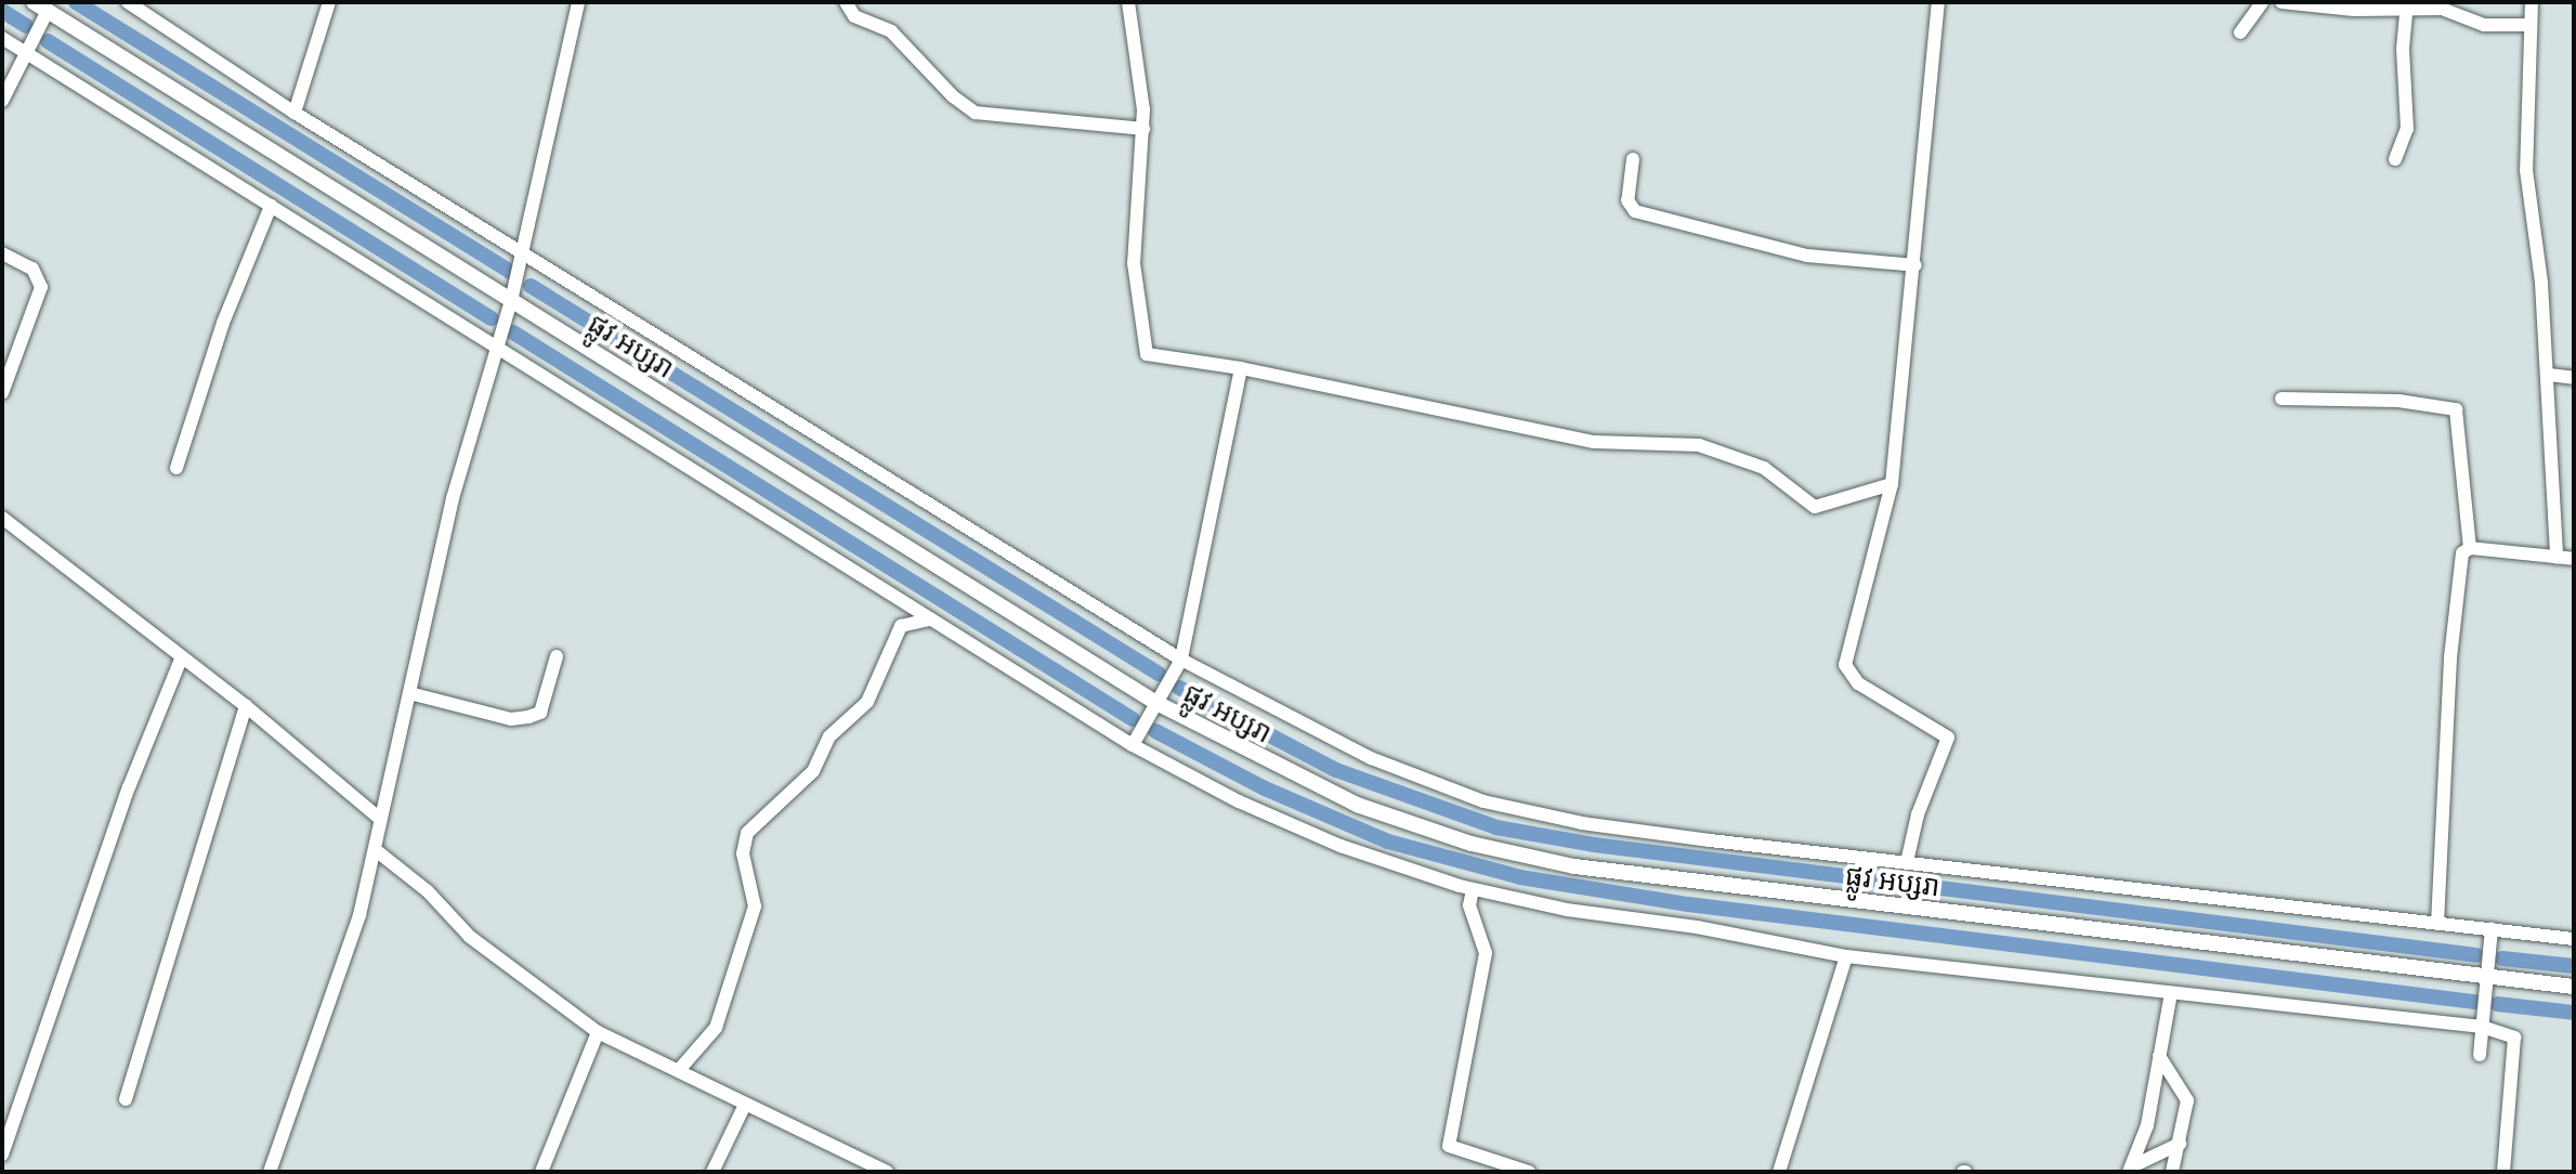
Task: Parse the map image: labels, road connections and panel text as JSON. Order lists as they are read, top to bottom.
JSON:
{
  "streets": {
    "street": ["ផ្លូវ អប្សរា"]
  }
}
